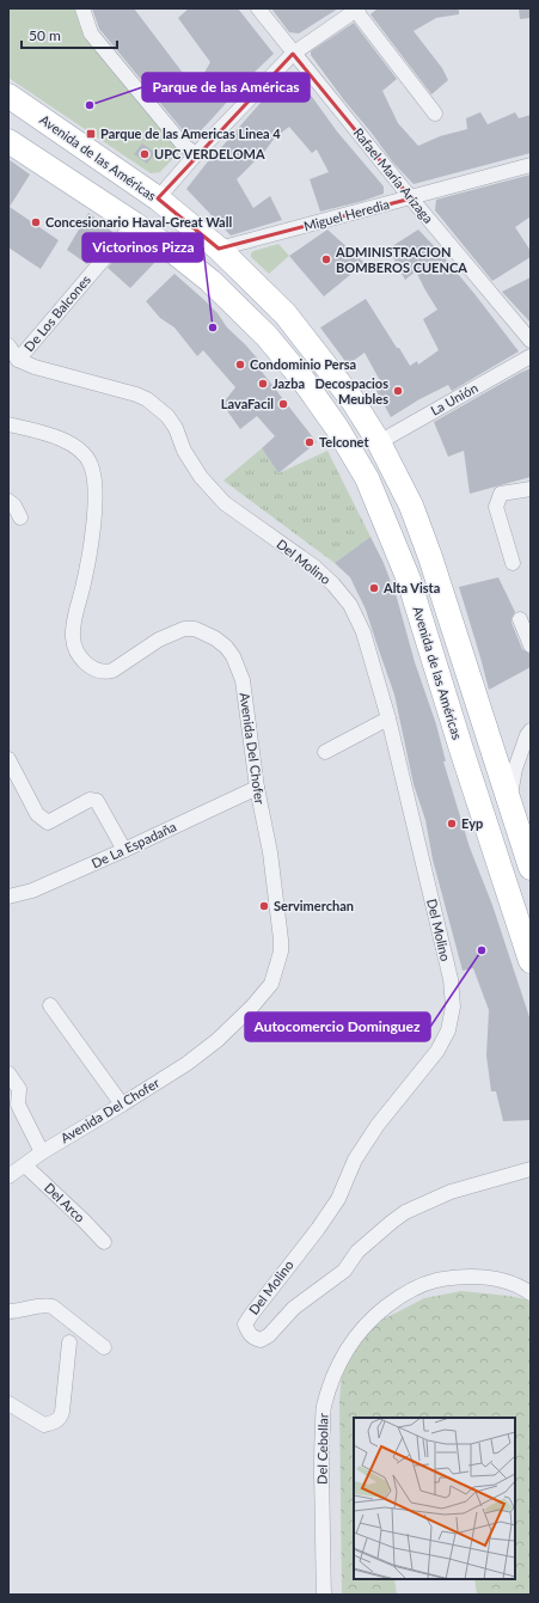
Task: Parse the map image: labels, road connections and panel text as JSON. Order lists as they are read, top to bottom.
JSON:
{
  "streets": {
    "main road": ["Avenida de las Américas"],
    "street": [
      "Rafael María Arízaga",
      "Miguel Heredia",
      "De Los Balcones",
      "La Unión",
      "Del Molino",
      "Avenida Del Chofer",
      "De La Espadaña",
      "Del Arco",
      "Del Cebollar"
    ]
  },
  "crossings": [
    ["Avenida de las Américas", "Miguel Heredia"],
    ["Avenida de las Américas", "De Los Balcones"],
    ["Avenida de las Américas", "La Unión"],
    ["Rafael María Arízaga", "Miguel Heredia"],
    ["De Los Balcones", "Del Molino"],
    ["Avenida Del Chofer", "De La Espadaña"],
    ["Avenida Del Chofer", "Del Arco"]
  ],
  "places": {
    "other": [
      "Parque de las Américas",
      "UPC VERDELOMA",
      "Concesionario Haval-Great Wall",
      "ADMINISTRACION BOMBEROS CUENCA",
      "Victorinos Pizza",
      "Condominio Persa",
      "Jazba",
      "Decospacios Meubles",
      "LavaFacil",
      "Telconet",
      "Alta Vista",
      "Eyp",
      "Servimerchan",
      "Autocomercio Dominguez"
    ],
    "transit": ["Parque de las Americas Linea 4"]
  },
  "scale_bar": "50 m"
}
